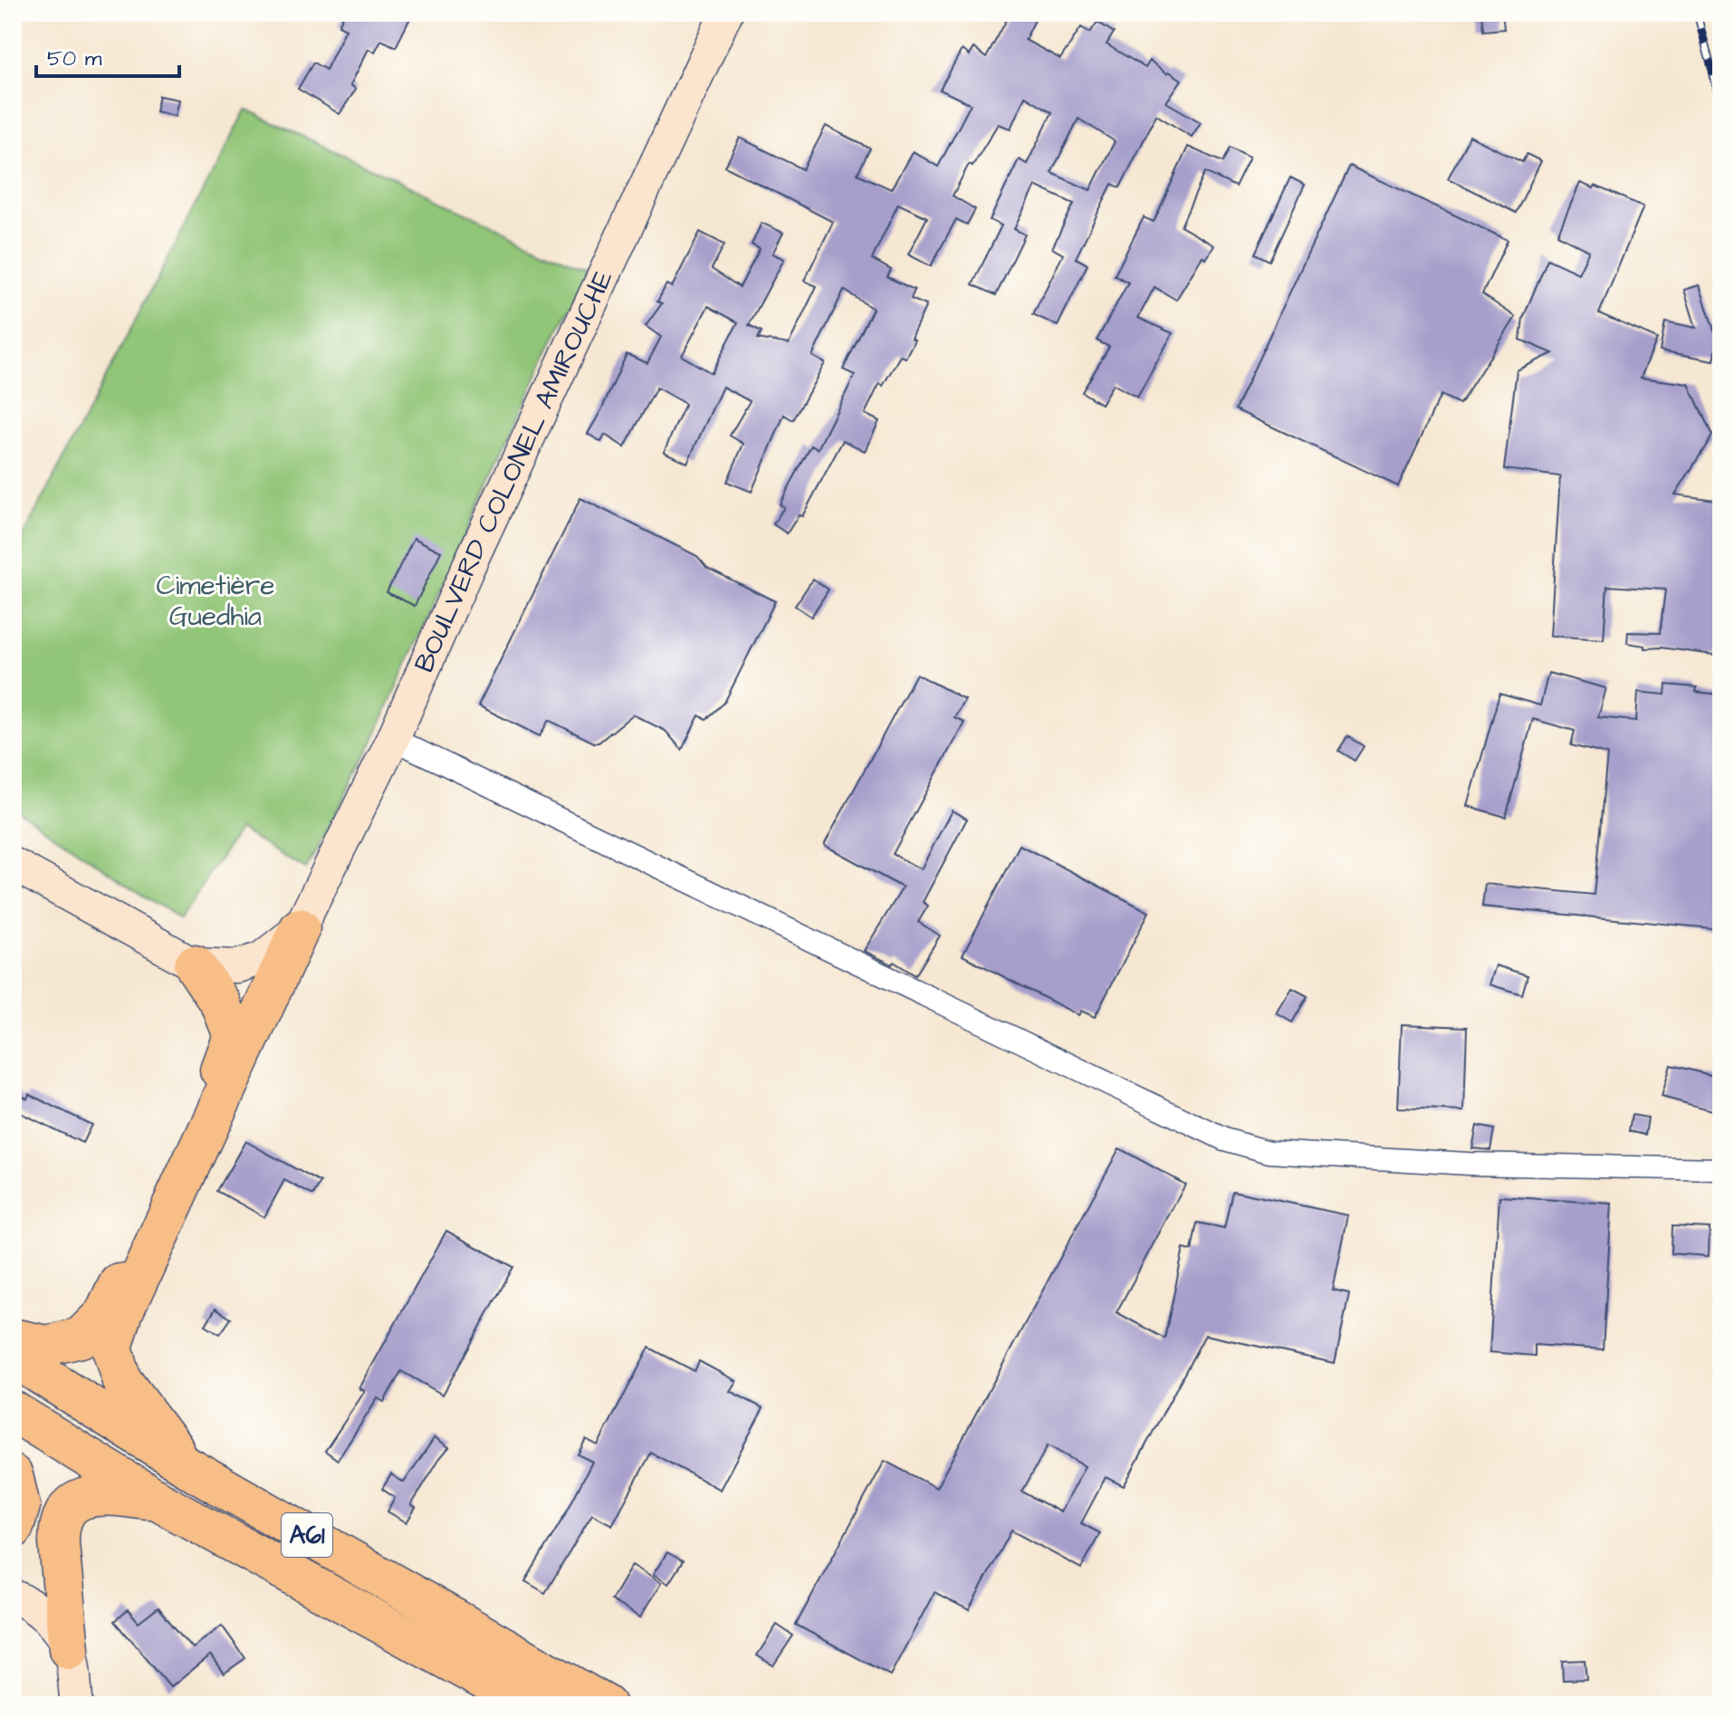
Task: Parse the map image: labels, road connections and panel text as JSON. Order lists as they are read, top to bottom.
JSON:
{
  "streets": {
    "highway": ["A61"],
    "main road": ["BOULVERD COLONEL AMIROUCHE"]
  },
  "parks": ["Cimetière Guedhia"],
  "scale_bar": "50 m"
}
